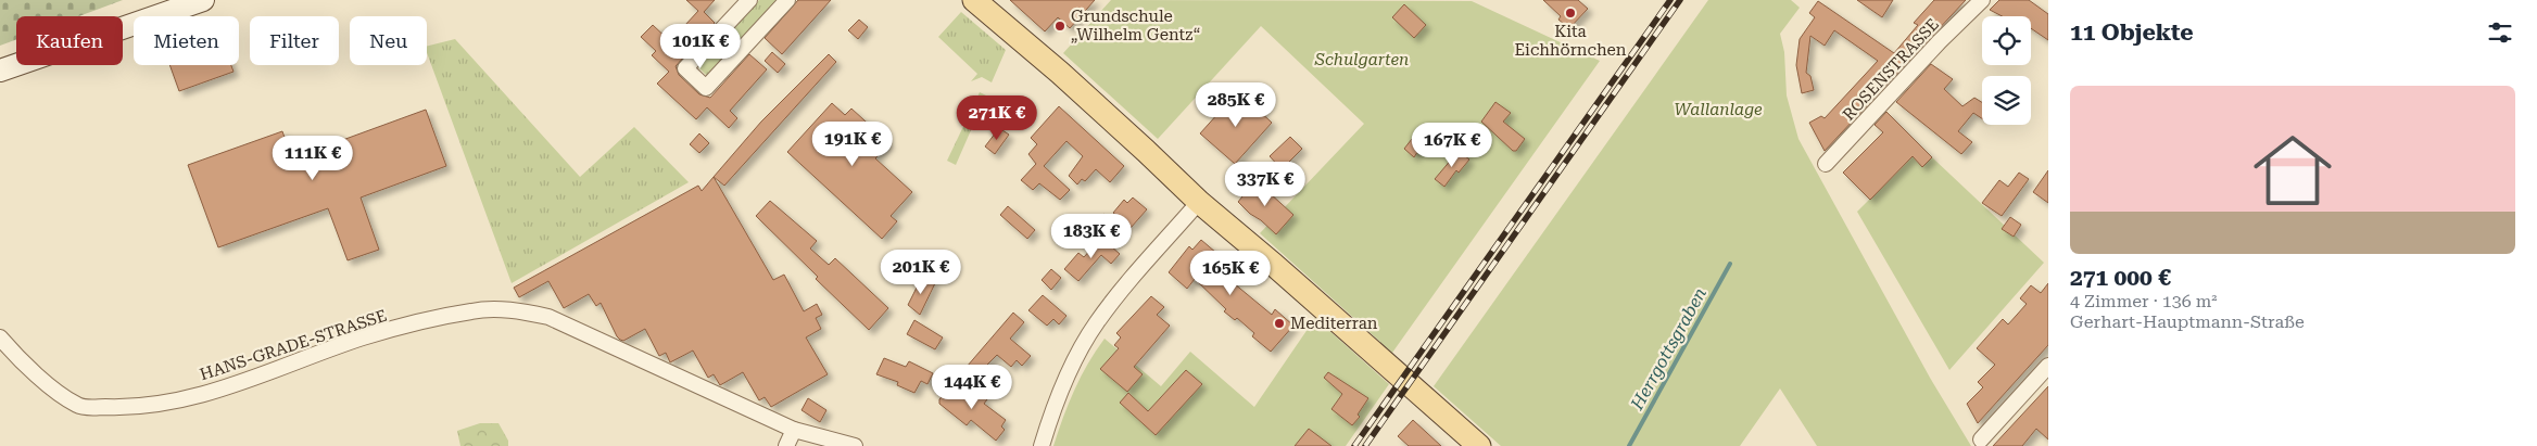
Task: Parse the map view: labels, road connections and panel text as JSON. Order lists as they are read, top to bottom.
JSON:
{
  "streets": {
    "street": ["ROSENSTRASSE", "HANS-GRADE-STRASSE"]
  },
  "water": ["Herrgottsgraben"],
  "parks": ["Schulgarten", "Wallanlage"],
  "places": ["Kita Eichhörnchen", "Grundschule „Wilhelm Gentz“", "Mediterran"],
  "page": {
    "heading": "11 Objekte",
    "chip": [
      "Kaufen",
      "Mieten",
      "Filter",
      "Neu"
    ],
    "price": [
      "101K €",
      "285K €",
      "271K €",
      "191K €",
      "167K €",
      "111K €",
      "337K €",
      "183K €",
      "201K €",
      "165K €",
      "144K €"
    ],
    "list": [
      {
        "name": "271 000 €",
        "note": "4 Zimmer · 136 m² · Gerhart-Hauptmann-Straße"
      }
    ]
  }
}
